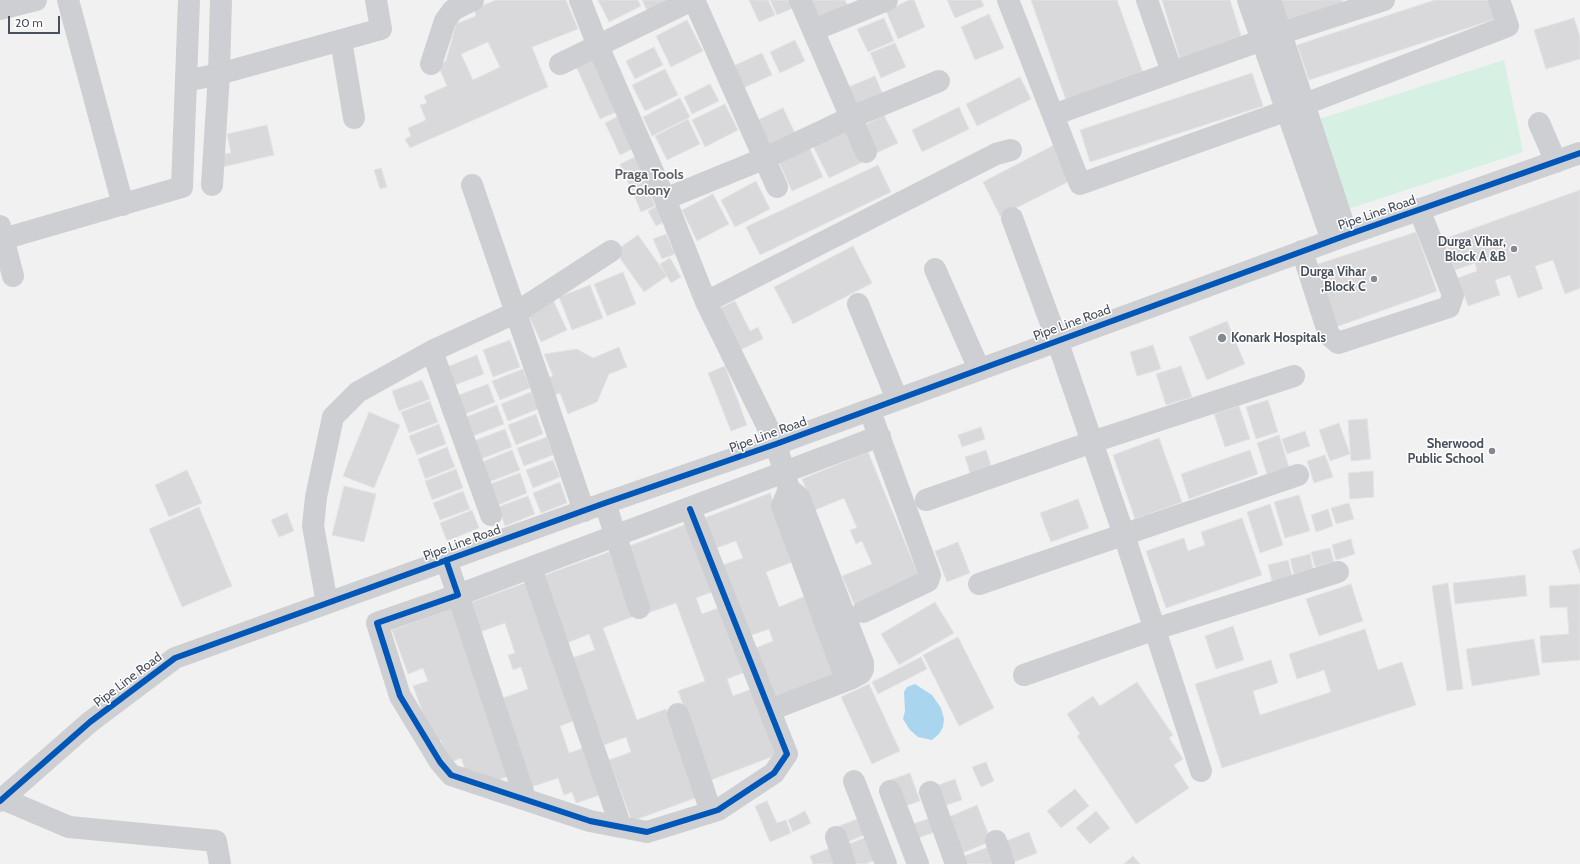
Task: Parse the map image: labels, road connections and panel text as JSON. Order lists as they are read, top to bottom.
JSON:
{
  "streets": {
    "street": ["Pipe Line Road"]
  },
  "districts": ["Praga Tools Colony"],
  "places": [
    "Durga Vihar, Block A &B",
    "Durga Vihar ,Block C",
    "Konark Hospitals",
    "Sherwood Public School"
  ],
  "scale_bar": "20 m"
}
